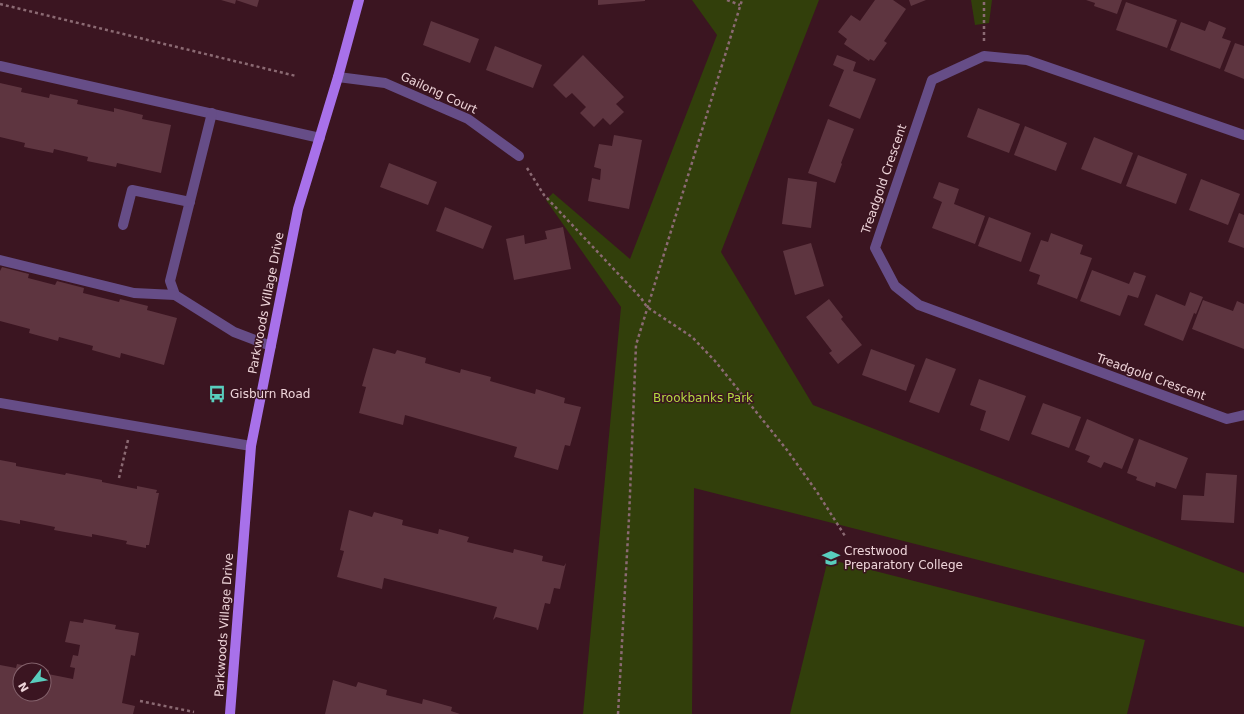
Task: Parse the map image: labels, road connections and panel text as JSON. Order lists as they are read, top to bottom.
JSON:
{
  "streets": {
    "main road": ["Parkwoods Village Drive"],
    "street": ["Gailong Court", "Treadgold Crescent"]
  },
  "crossings": [
    ["Gailong Court", "Parkwoods Village Drive"]
  ],
  "parks": ["Brookbanks Park"],
  "places": {
    "bus stop": ["Gisburn Road"],
    "school or university": ["Crestwood Preparatory College"]
  },
  "north": "bottom left"
}
